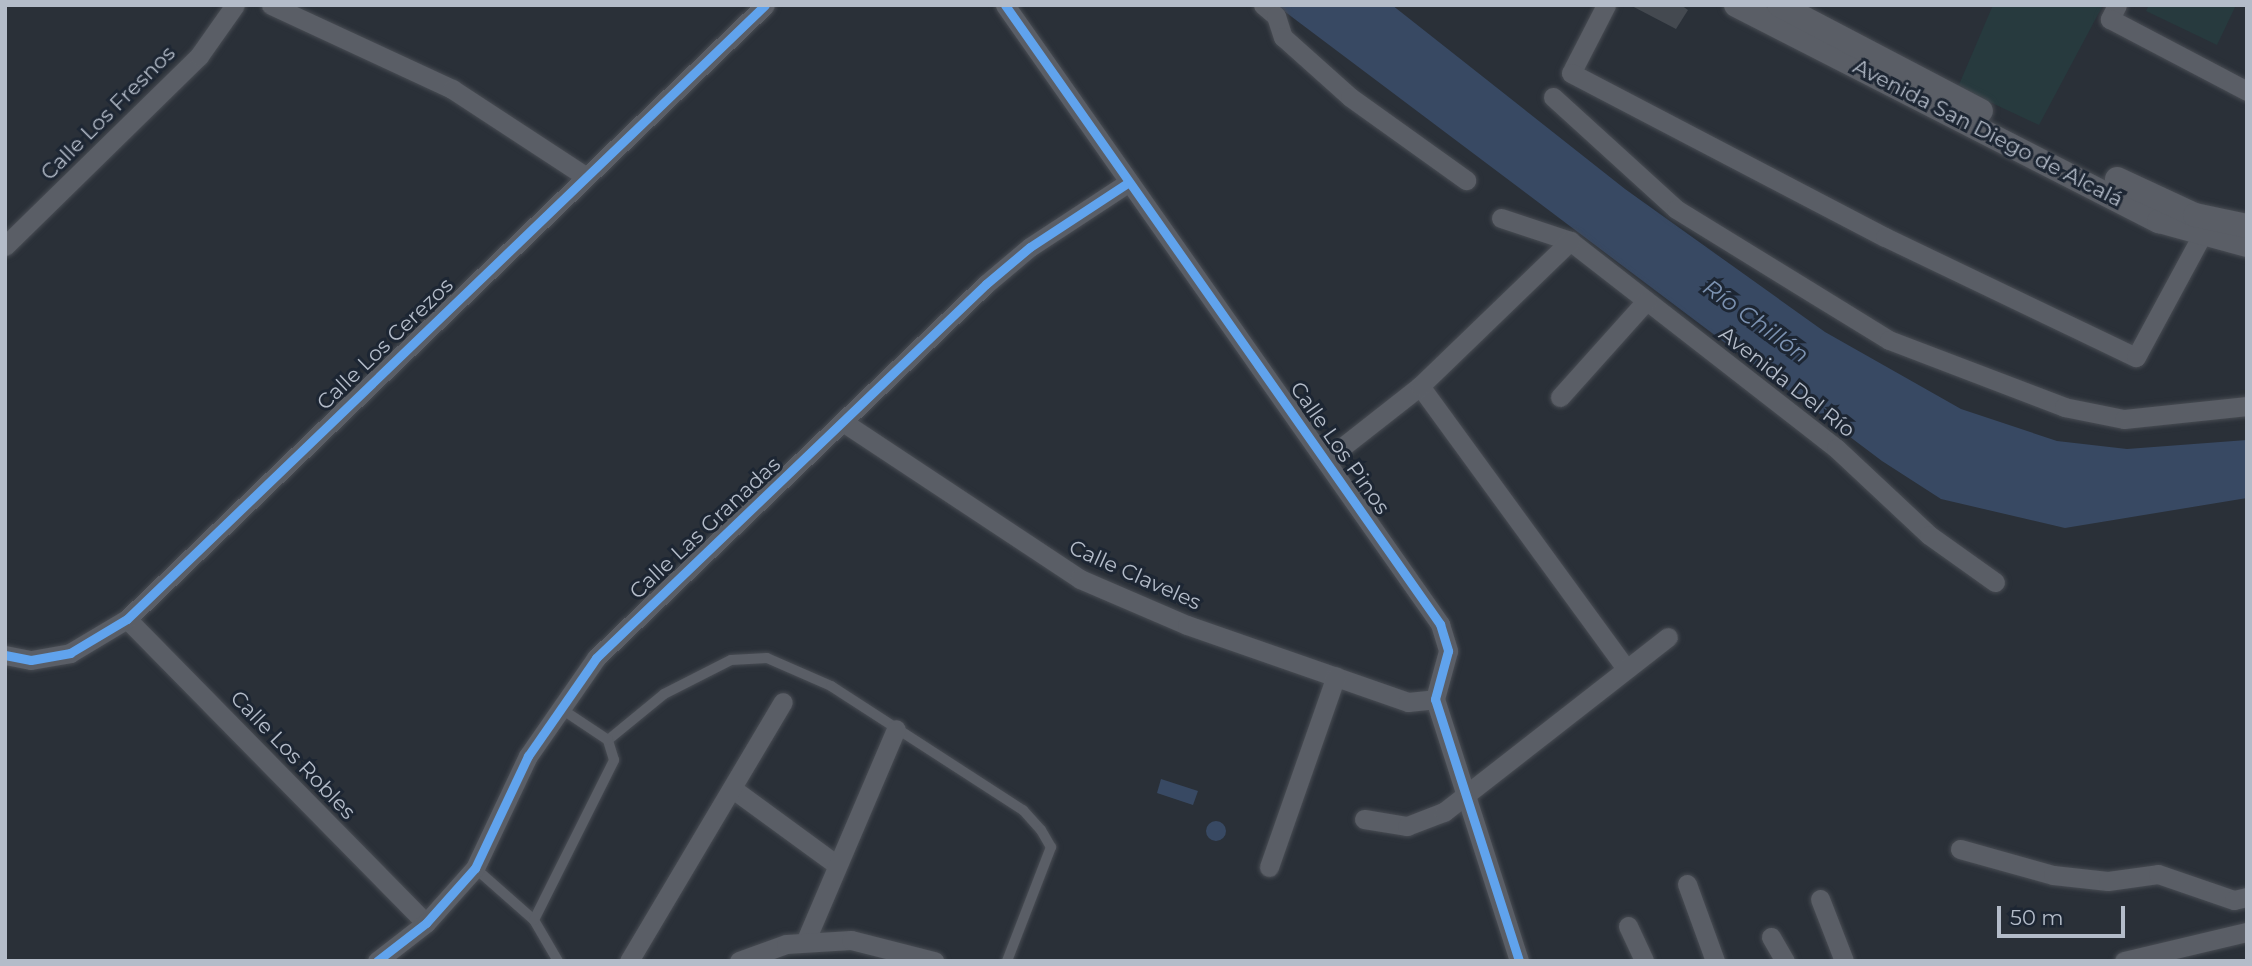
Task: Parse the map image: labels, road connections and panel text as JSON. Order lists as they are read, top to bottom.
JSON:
{
  "streets": {
    "street": [
      "Calle Los Fresnos",
      "Avenida San Diego de Alcalá",
      "Calle Los Cerezos",
      "Avenida Del Río",
      "Calle Los Pinos",
      "Calle Las Granadas",
      "Calle Claveles",
      "Calle Los Robles"
    ]
  },
  "crossings": [
    ["Calle Los Cerezos", "Calle Los Robles"],
    ["Calle Los Pinos", "Calle Las Granadas"],
    ["Calle Los Pinos", "Calle Claveles"],
    ["Calle Las Granadas", "Calle Claveles"],
    ["Calle Las Granadas", "Calle Los Robles"]
  ],
  "water": ["Río Chillón"],
  "scale_bar": "50 m"
}
